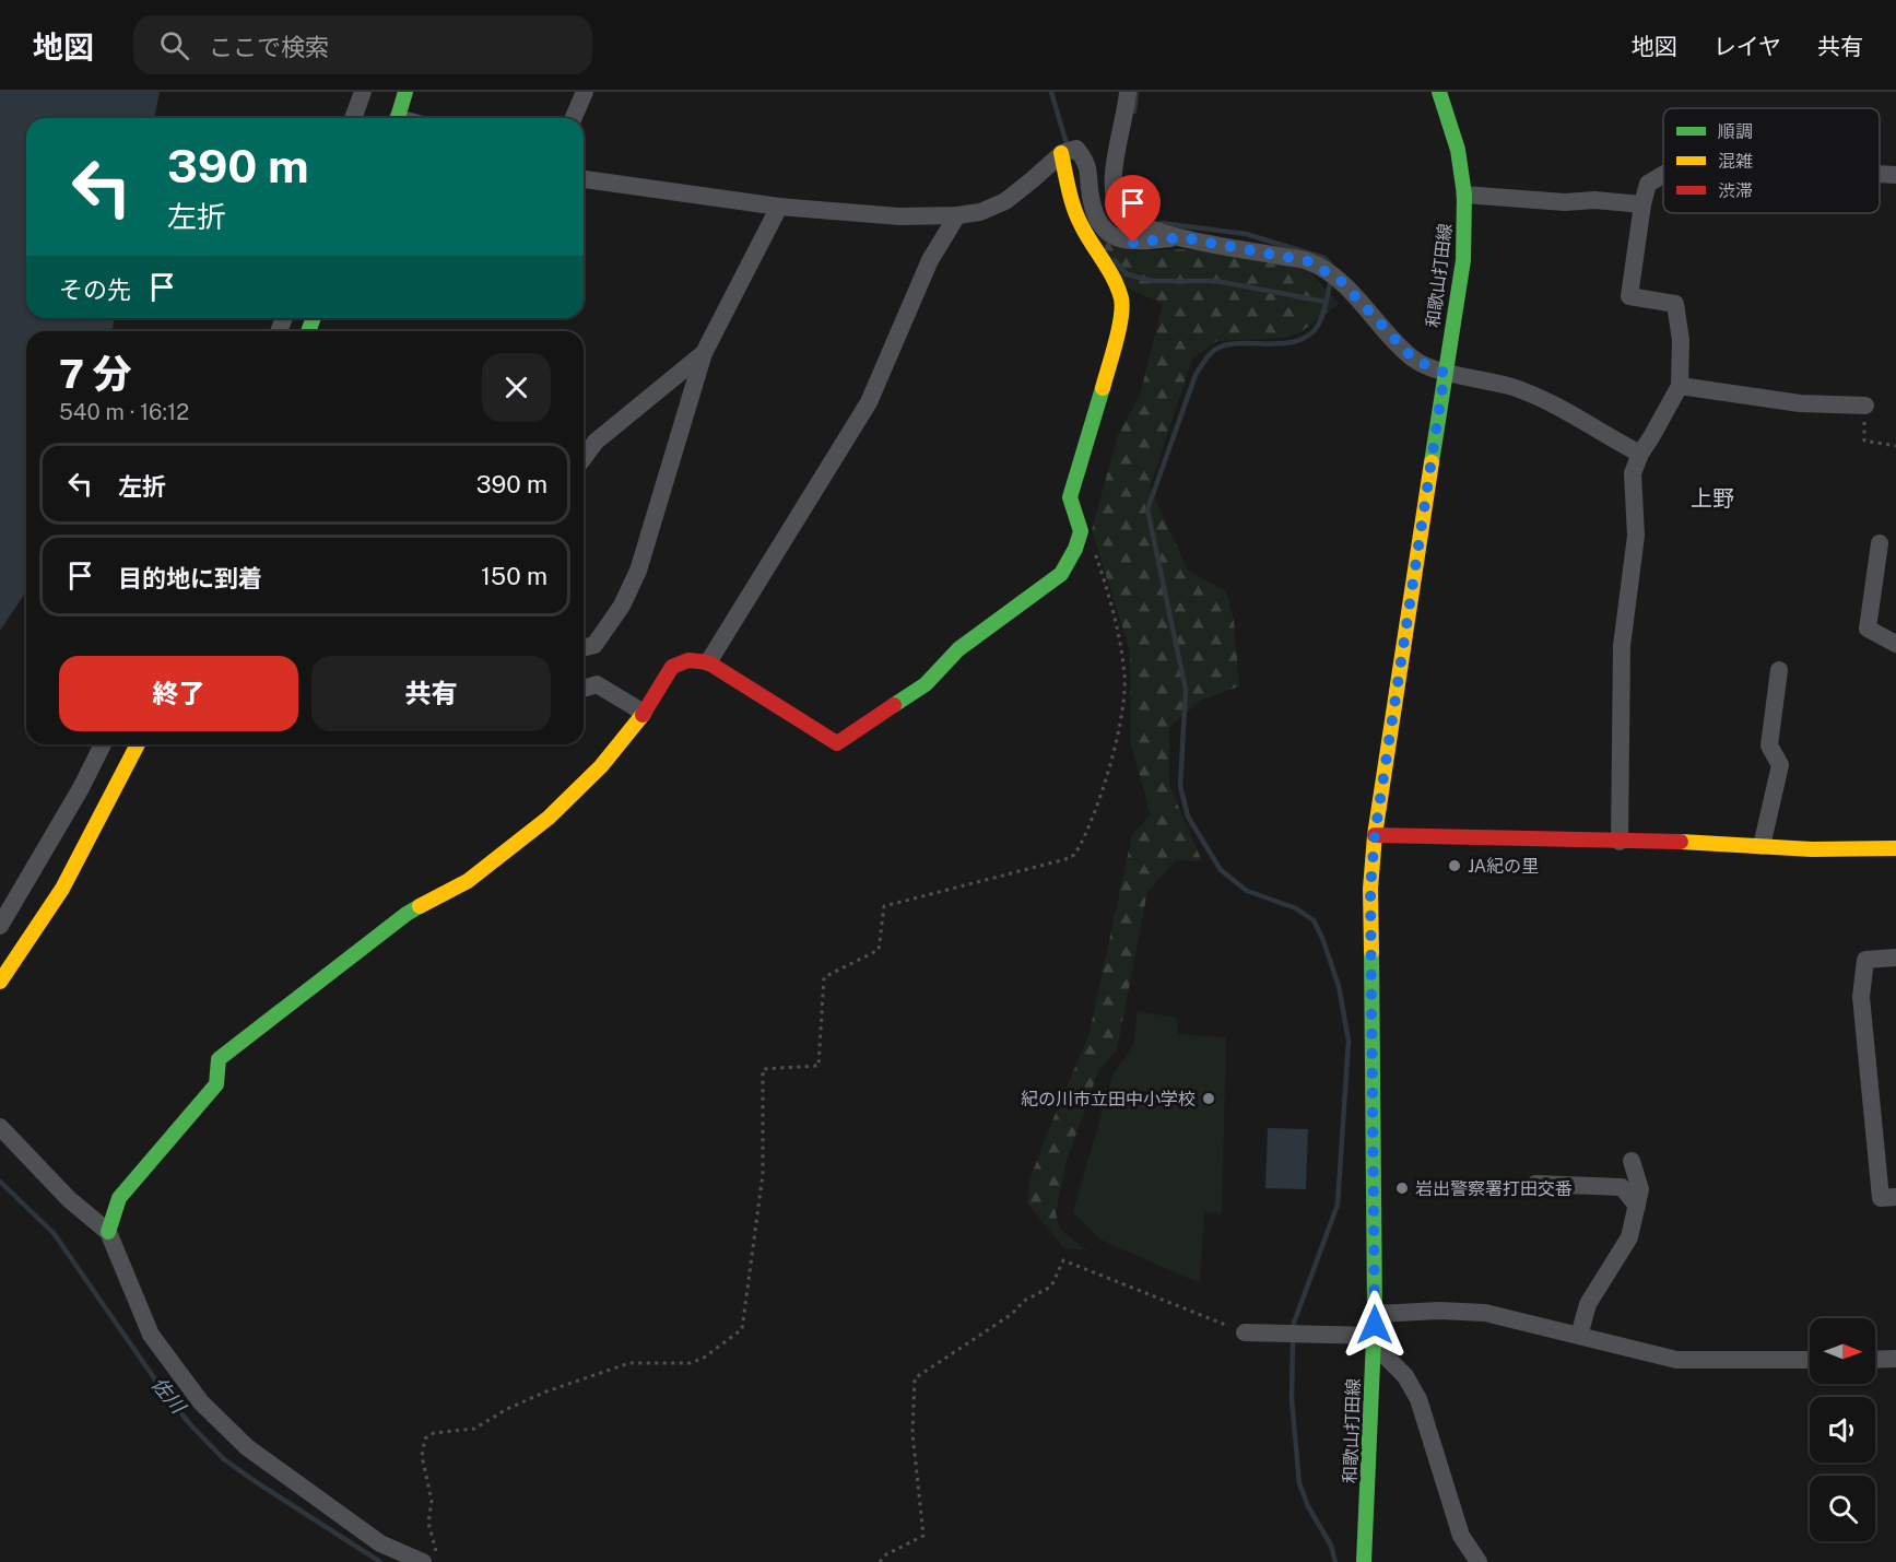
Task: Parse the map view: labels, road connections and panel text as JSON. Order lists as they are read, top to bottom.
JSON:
{
  "streets": {
    "street": ["和歌山打田線"]
  },
  "districts": ["上野"],
  "water": ["佐川"],
  "places": ["JA紀の里", "紀の川市立田中小学校", "岩出警察署打田交番"],
  "legend": ["順調", "混雑", "渋滞"],
  "north": "right",
  "page": {
    "header": "地図",
    "search": "ここで検索",
    "nav": ["地図", "レイヤ", "共有"],
    "turn": ["390 m", "左折"],
    "then": "その先",
    "heading": ["7 分", "540 m · 16:12"],
    "list": [
      {
        "name": "左折",
        "value": "390 m"
      },
      {
        "name": "目的地に到着",
        "value": "150 m"
      }
    ],
    "buttons": ["終了", "共有"]
  }
}
